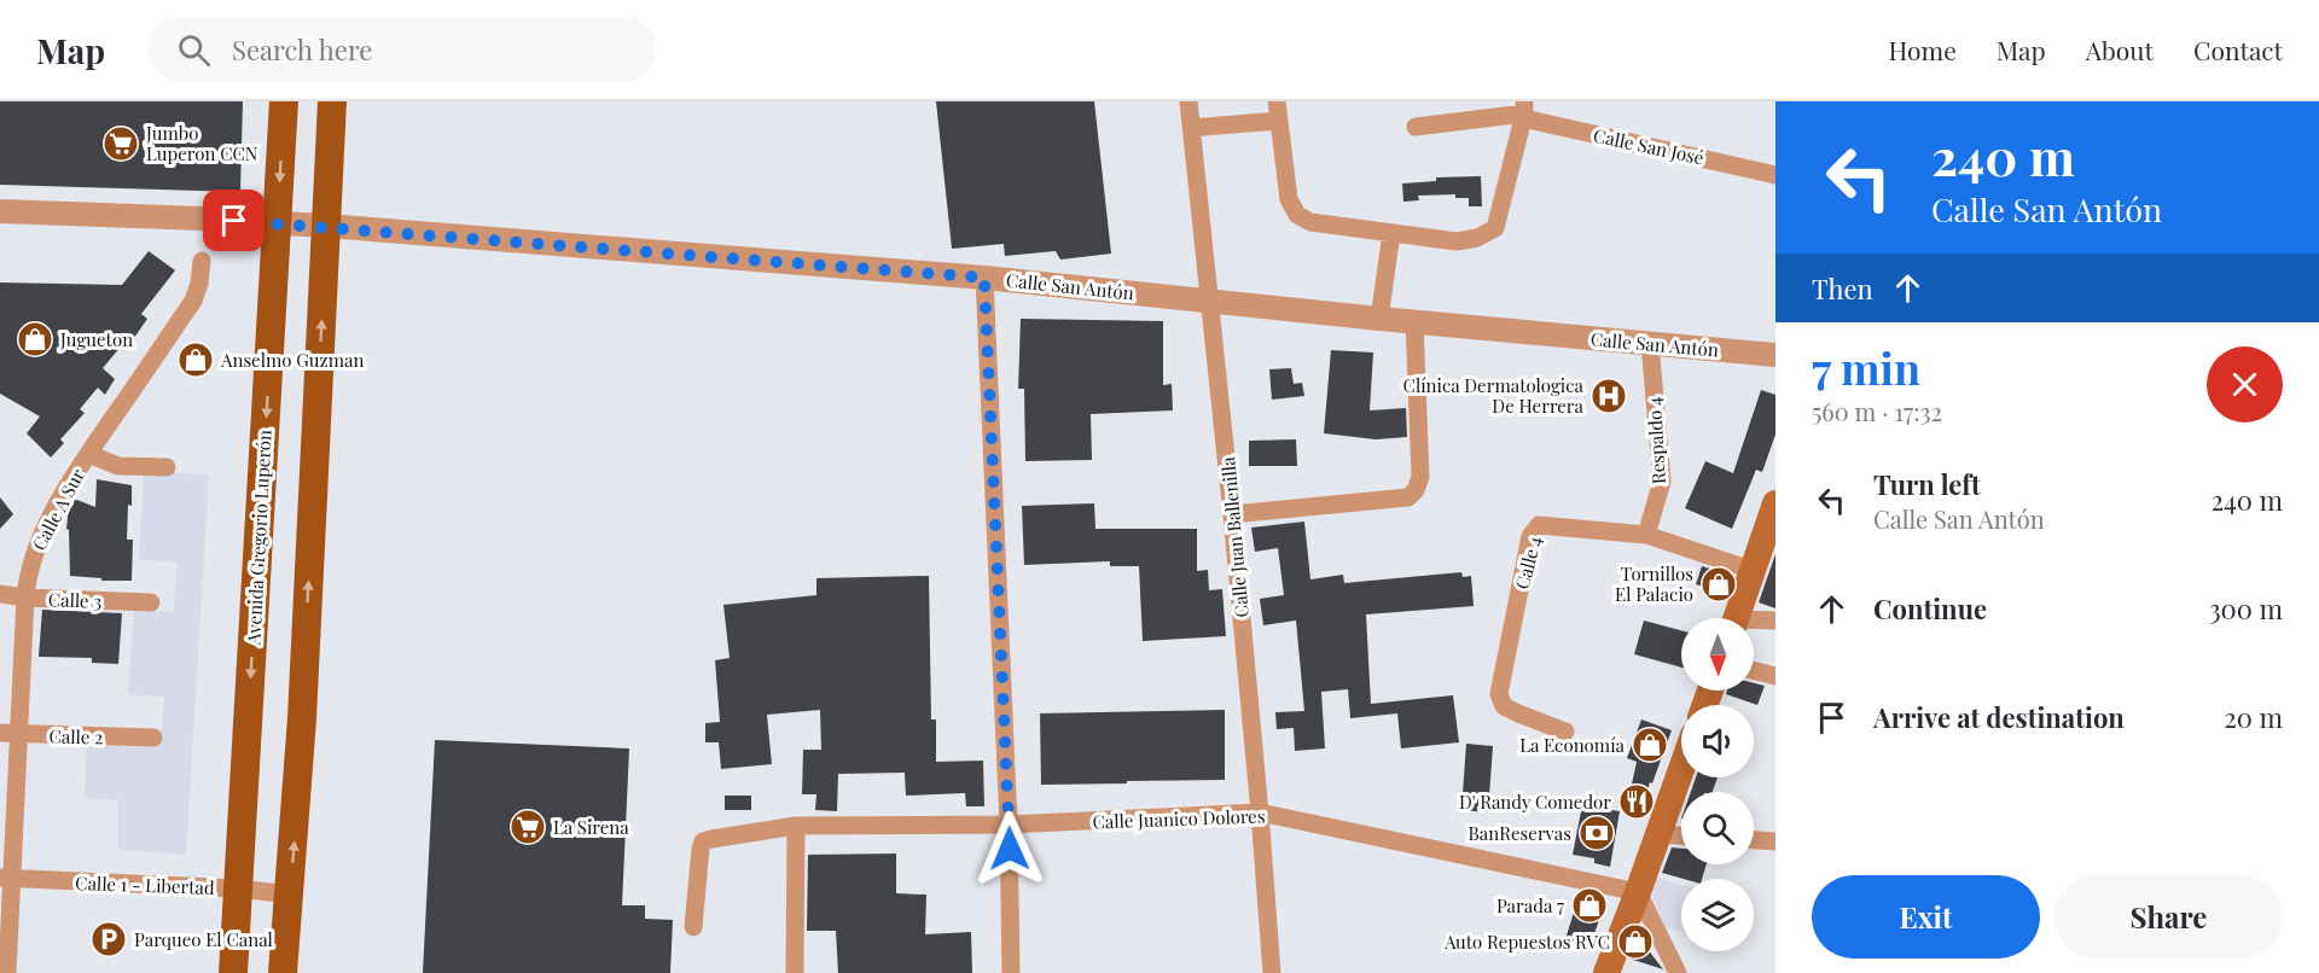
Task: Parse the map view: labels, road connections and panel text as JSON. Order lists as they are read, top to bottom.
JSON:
{
  "streets": {
    "main road": ["Avenida Gregorio Luperón"],
    "street": [
      "Calle San José",
      "Calle San Antón",
      "Respaldo 4",
      "Calle A Sur",
      "Calle Juan Ballenilla",
      "Calle 4",
      "Calle 3",
      "Calle 2",
      "Calle Juanico Dolores",
      "Calle 1 - Libertad"
    ]
  },
  "crossings": [
    ["Calle San Antón", "Respaldo 4"],
    ["Calle San Antón", "Avenida Gregorio Luperón"],
    ["Calle San Antón", "Calle Juan Ballenilla"],
    ["Respaldo 4", "Calle 4"],
    ["Calle A Sur", "Calle 3"],
    ["Calle A Sur", "Calle 2"],
    ["Calle A Sur", "Calle 1 - Libertad"],
    ["Avenida Gregorio Luperón", "Calle 1 - Libertad"],
    ["Calle Juan Ballenilla", "Calle Juanico Dolores"]
  ],
  "places": {
    "supermarket": ["Jumbo Luperon CCN", "La Sirena"],
    "shop": [
      "Jugueton",
      "Anselmo Guzman",
      "Tornillos El Palacio",
      "La Economía",
      "Parada 7",
      "Auto Repuestos RVC"
    ],
    "hospital": ["Clínica Dermatologica De Herrera"],
    "restaurant": ["D' Randy Comedor"],
    "bank": ["BanReservas"],
    "parking": ["Parqueo El Canal"]
  },
  "north": "bottom",
  "page": {
    "header": "Map",
    "search": "Search here",
    "nav": [
      "Home",
      "Map",
      "About",
      "Contact"
    ],
    "turn": ["240 m", "Calle San Antón"],
    "then": "Then",
    "heading": ["7 min", "560 m · 17:32"],
    "list": [
      {
        "name": "Turn left",
        "note": "Calle San Antón",
        "value": "240 m"
      },
      {
        "name": "Continue",
        "value": "300 m"
      },
      {
        "name": "Arrive at destination",
        "value": "20 m"
      }
    ],
    "buttons": ["Exit", "Share"]
  }
}
